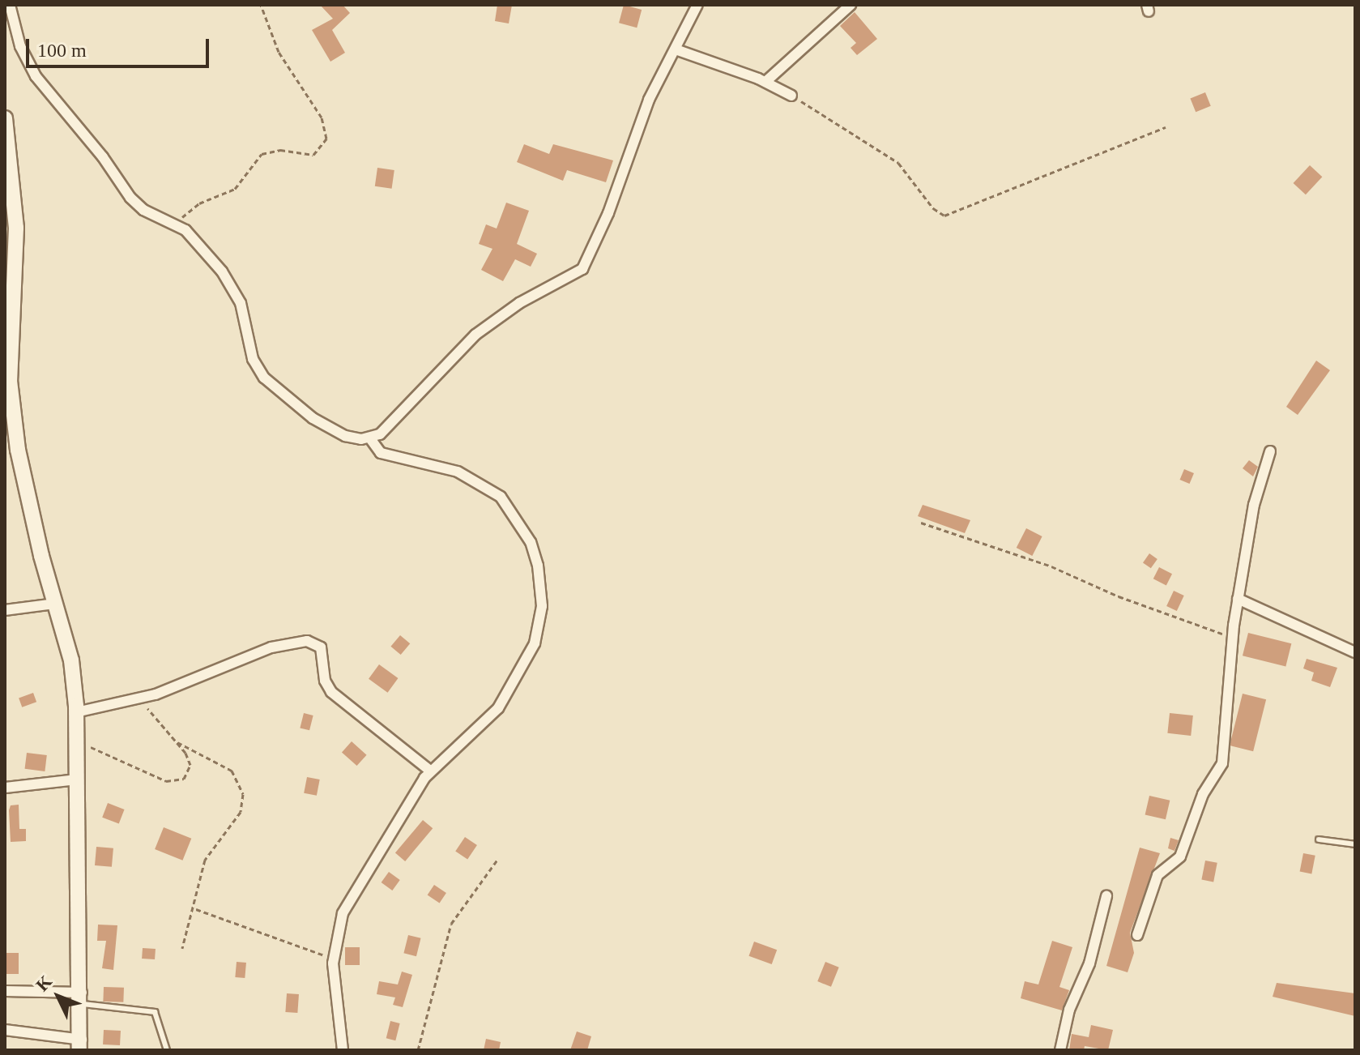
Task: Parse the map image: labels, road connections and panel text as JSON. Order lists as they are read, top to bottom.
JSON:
{
  "scale_bar": "100 m",
  "north": "top left"
}
